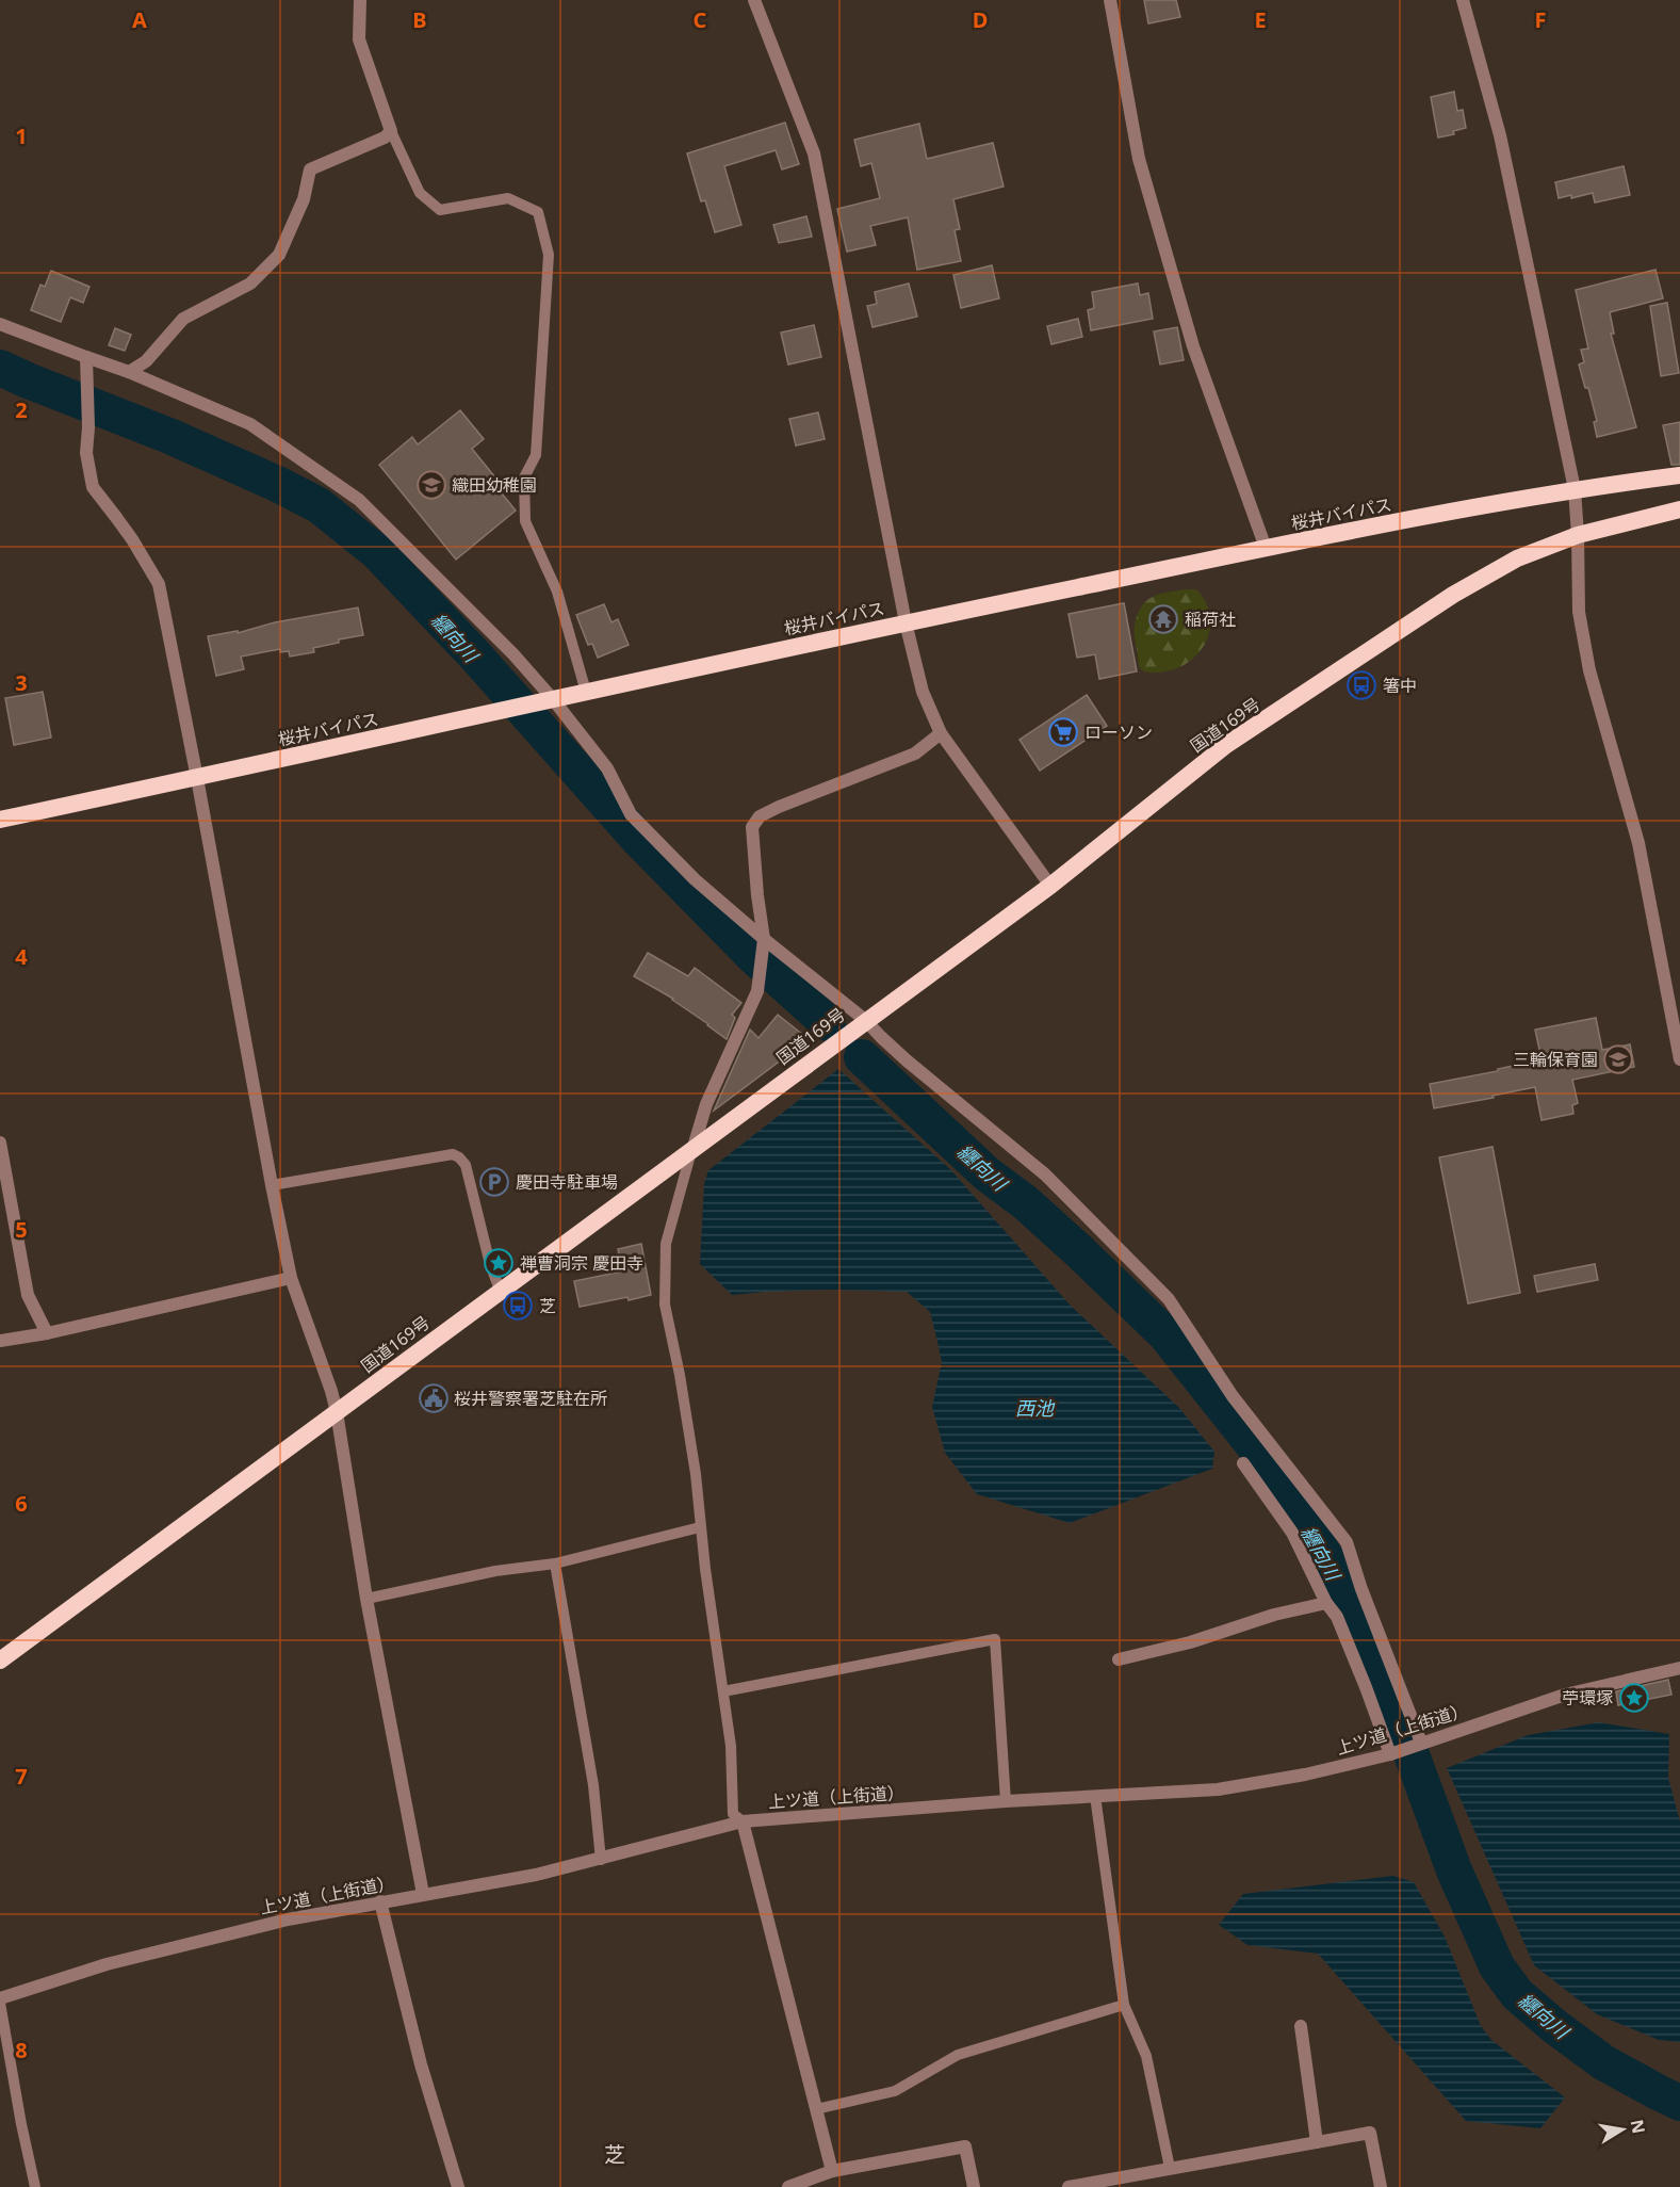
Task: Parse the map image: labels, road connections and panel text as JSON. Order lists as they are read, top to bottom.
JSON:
{
  "streets": {
    "highway": ["桜井バイパス", "国道169号"],
    "street": ["上ツ道（上街道）"]
  },
  "districts": ["芝"],
  "water": ["纒向川", "西池"],
  "places": {
    "school or university": ["織田幼稚園", "三輪保育園"],
    "temple": ["稲荷社"],
    "bus stop": ["箸中", "芝"],
    "supermarket": ["ローソン"],
    "parking": ["慶田寺駐車場"],
    "place": ["禅曹洞宗 慶田寺", "苧環塚"],
    "public building": ["桜井警察署芝駐在所"]
  },
  "north": "right",
  "grid": {
    "columns": [
      "A",
      "B",
      "C",
      "D",
      "E",
      "F"
    ],
    "rows": [
      "1",
      "2",
      "3",
      "4",
      "5",
      "6",
      "7",
      "8"
    ]
  }
}
